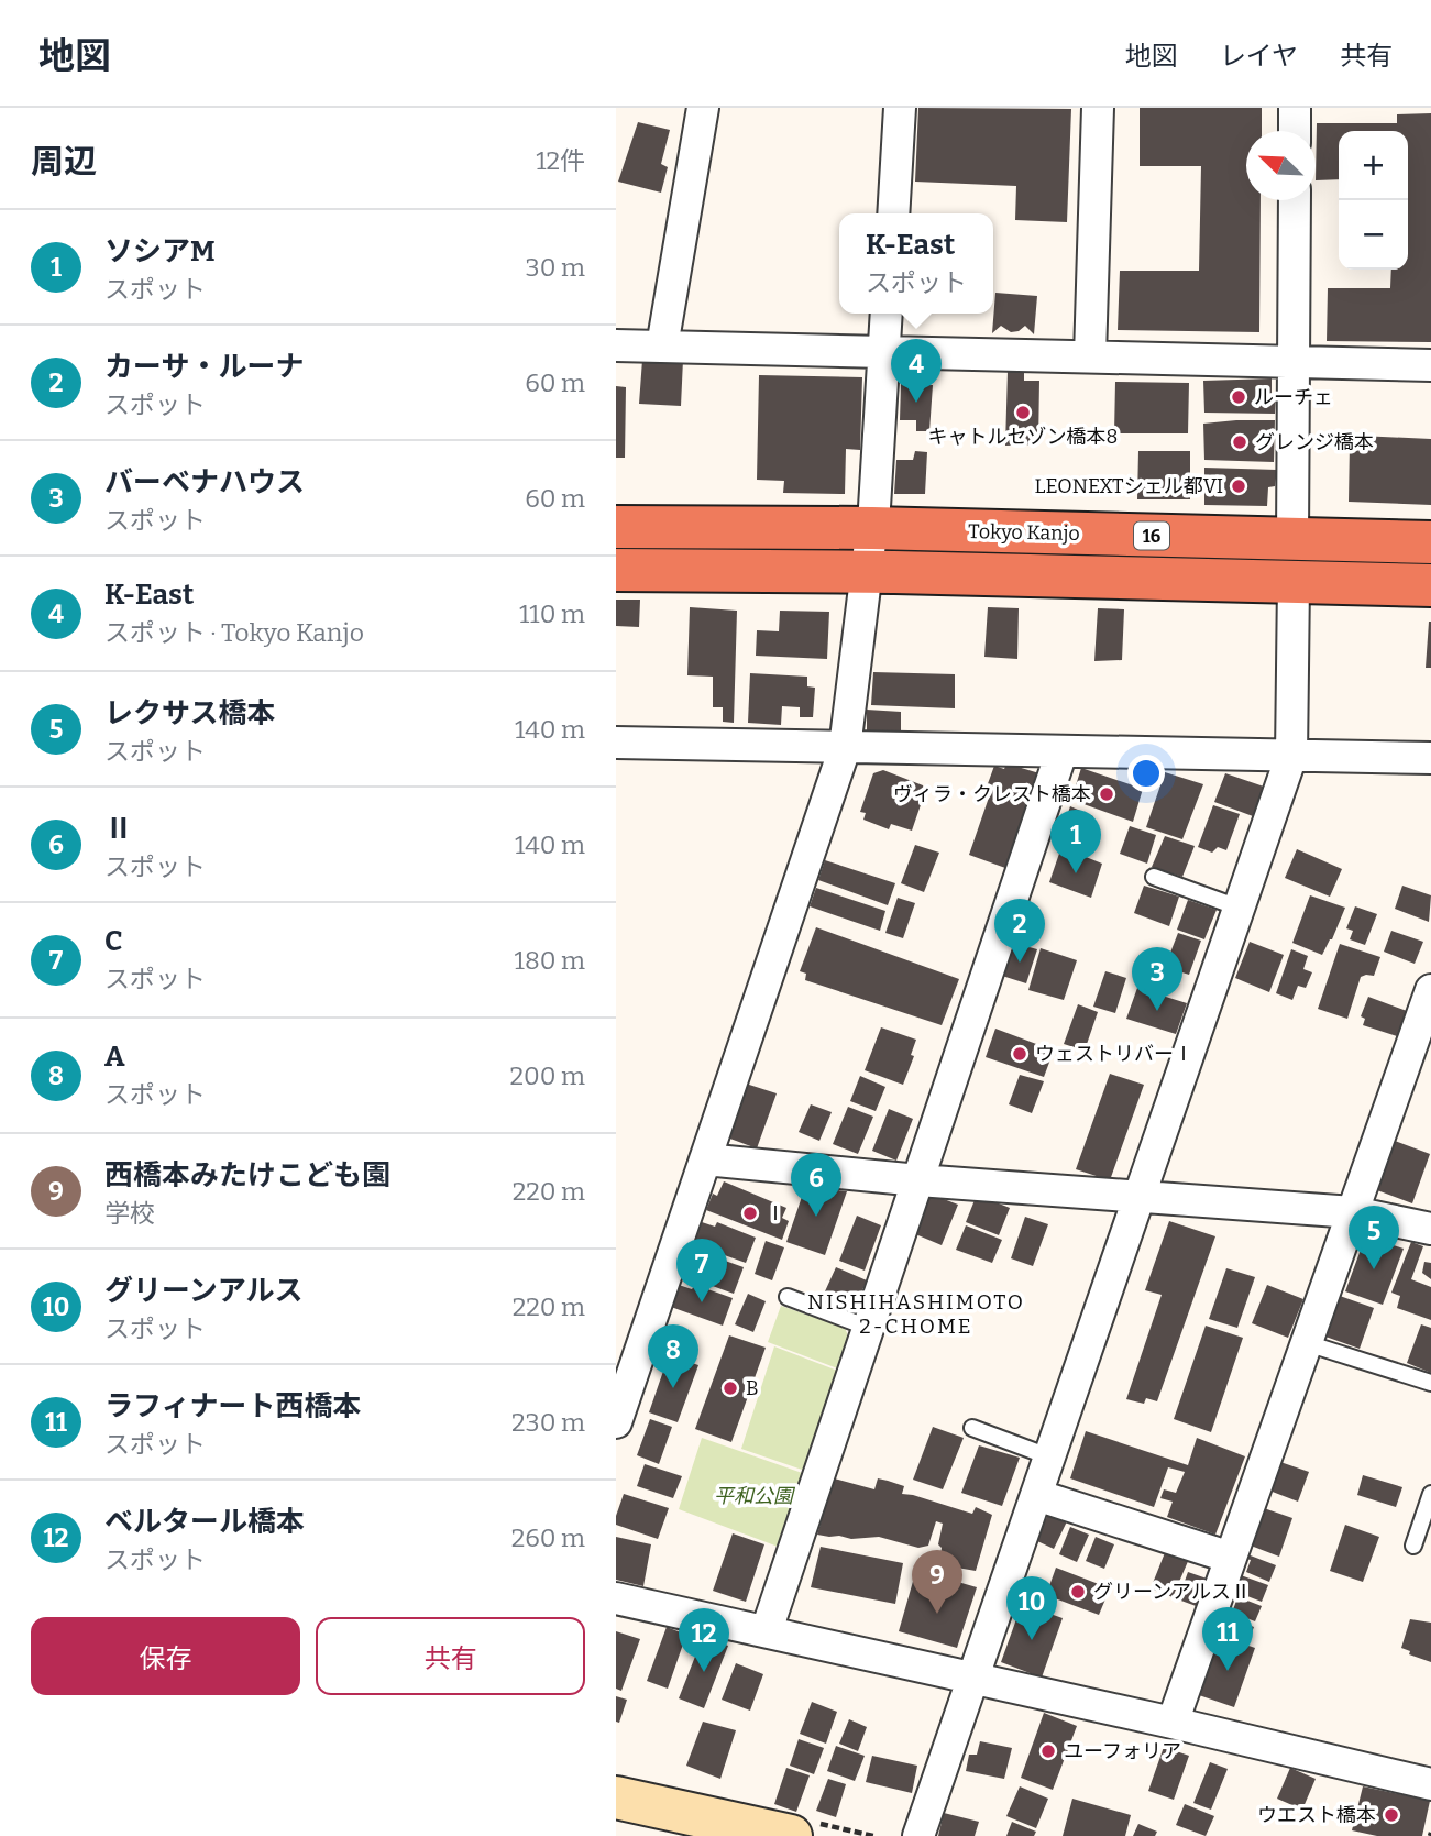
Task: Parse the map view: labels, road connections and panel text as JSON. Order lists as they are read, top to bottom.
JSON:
{
  "streets": {
    "highway": ["Tokyo Kanjo", "16"]
  },
  "districts": ["NISHIHASHIMOTO 2-CHOME"],
  "parks": ["平和公園"],
  "places": [
    "ルーチェ",
    "キャトルセゾン橋本8",
    "グレンジ橋本",
    "LEONEXTシェル都VI",
    "ヴィラ・クレスト橋本",
    "ウェストリバーⅠ",
    "Ⅰ",
    "B",
    "グリーンアルスⅡ",
    "ユーフォリア",
    "ウエスト橋本"
  ],
  "north": "top left",
  "page": {
    "header": "地図",
    "nav": ["地図", "レイヤ", "共有"],
    "heading": ["周辺", "12件"],
    "map_buttons": ["+", "−"],
    "list": [
      {
        "mark": "1",
        "name": "ソシアM",
        "note": "スポット",
        "value": "30 m"
      },
      {
        "mark": "2",
        "name": "カーサ・ルーナ",
        "note": "スポット",
        "value": "60 m"
      },
      {
        "mark": "3",
        "name": "バーベナハウス",
        "note": "スポット",
        "value": "60 m"
      },
      {
        "mark": "4",
        "name": "K-East",
        "note": "スポット · Tokyo Kanjo",
        "value": "110 m"
      },
      {
        "mark": "5",
        "name": "レクサス橋本",
        "note": "スポット",
        "value": "140 m"
      },
      {
        "mark": "6",
        "name": "Ⅱ",
        "note": "スポット",
        "value": "140 m"
      },
      {
        "mark": "7",
        "name": "C",
        "note": "スポット",
        "value": "180 m"
      },
      {
        "mark": "8",
        "name": "A",
        "note": "スポット",
        "value": "200 m"
      },
      {
        "mark": "9",
        "name": "西橋本みたけこども園",
        "note": "学校",
        "value": "220 m"
      },
      {
        "mark": "10",
        "name": "グリーンアルス",
        "note": "スポット",
        "value": "220 m"
      },
      {
        "mark": "11",
        "name": "ラフィナート西橋本",
        "note": "スポット",
        "value": "230 m"
      },
      {
        "mark": "12",
        "name": "ベルタール橋本",
        "note": "スポット",
        "value": "260 m"
      }
    ],
    "popup": ["K-East", "スポット"],
    "pins": [
      "4",
      "1",
      "2",
      "3",
      "6",
      "5",
      "7",
      "8",
      "9",
      "10",
      "11",
      "12"
    ],
    "buttons": ["保存", "共有"]
  }
}
